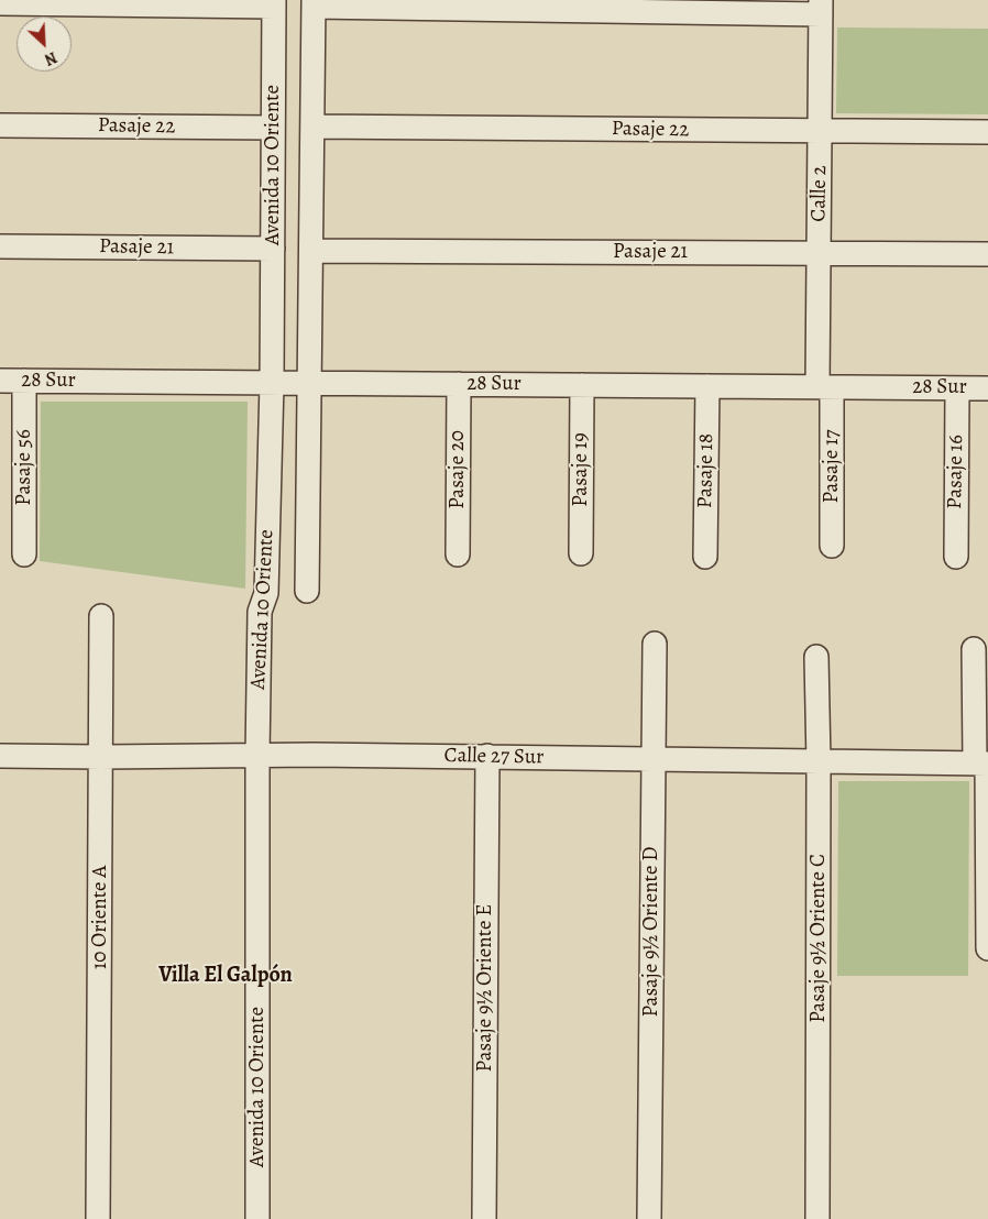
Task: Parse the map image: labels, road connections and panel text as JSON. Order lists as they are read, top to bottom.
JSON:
{
  "streets": {
    "street": [
      "Pasaje 22",
      "Avenida 10 Oriente",
      "Calle 2",
      "Pasaje 21",
      "28 Sur",
      "Pasaje 17",
      "Pasaje 56",
      "Pasaje 20",
      "Pasaje 19",
      "Pasaje 18",
      "Pasaje 16",
      "Calle 27 Sur",
      "10 Oriente A",
      "Pasaje 9½ Oriente D",
      "Pasaje 9½ Oriente C",
      "Pasaje 9½ Oriente E"
    ]
  },
  "crossings": [
    ["Pasaje 22", "Avenida 10 Oriente"],
    ["Pasaje 22", "Calle 2"],
    ["Avenida 10 Oriente", "Pasaje 21"],
    ["Avenida 10 Oriente", "28 Sur"],
    ["Avenida 10 Oriente", "Calle 27 Sur"],
    ["Calle 2", "Pasaje 21"],
    ["Calle 2", "28 Sur"],
    ["Calle 2", "Pasaje 17"],
    ["28 Sur", "Pasaje 17"],
    ["28 Sur", "Pasaje 56"],
    ["28 Sur", "Pasaje 20"],
    ["28 Sur", "Pasaje 19"],
    ["28 Sur", "Pasaje 18"],
    ["28 Sur", "Pasaje 16"],
    ["Calle 27 Sur", "10 Oriente A"],
    ["Calle 27 Sur", "Pasaje 9½ Oriente D"],
    ["Calle 27 Sur", "Pasaje 9½ Oriente C"],
    ["Calle 27 Sur", "Pasaje 9½ Oriente E"]
  ],
  "districts": ["Villa El Galpón"],
  "north": "bottom right"
}
